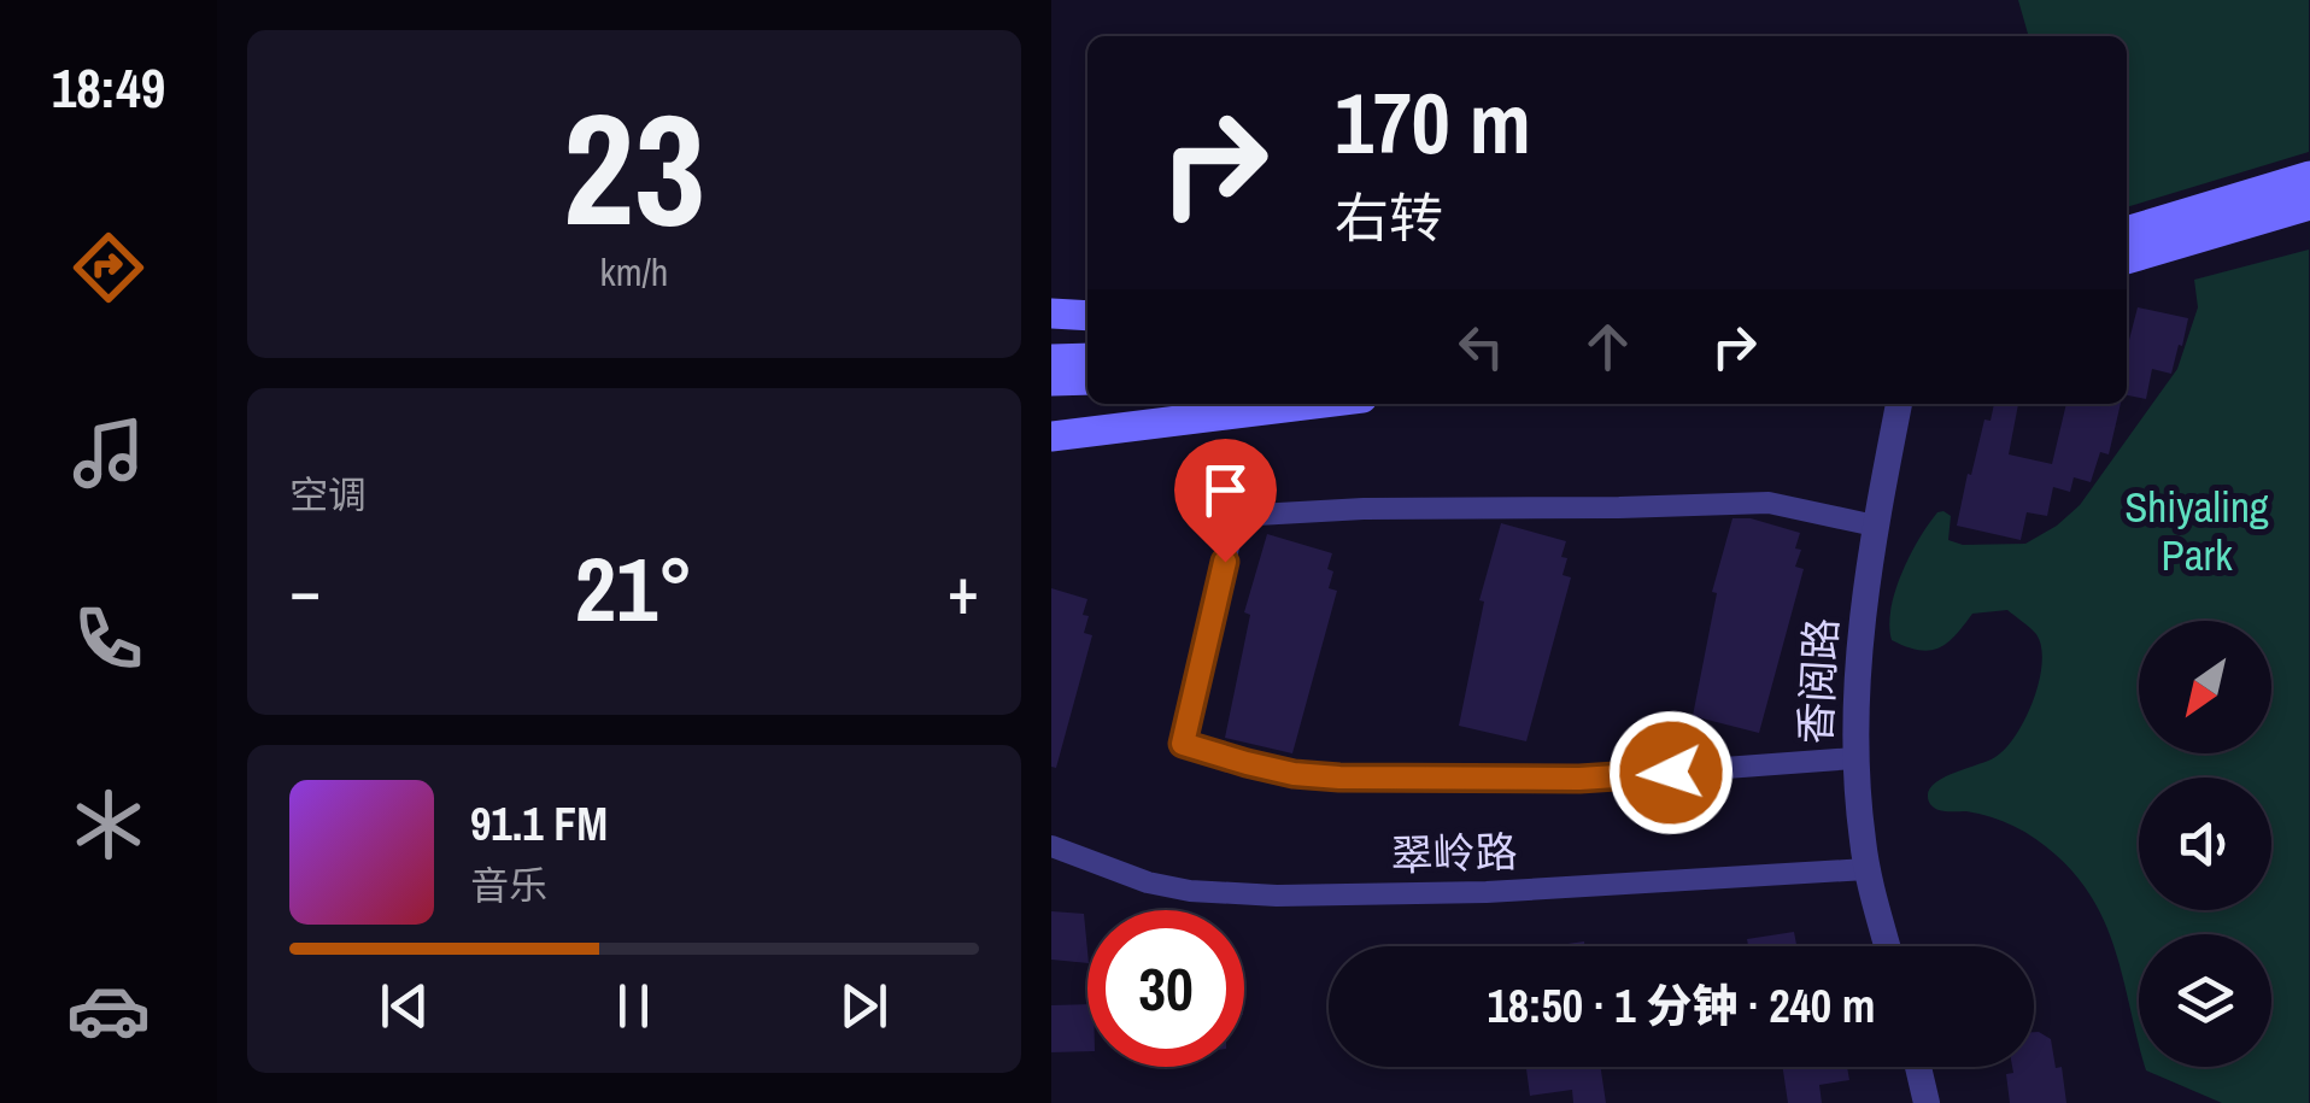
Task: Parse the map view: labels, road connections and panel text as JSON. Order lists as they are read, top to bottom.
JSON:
{
  "streets": {
    "street": ["香阅路", "翠岭路"]
  },
  "crossings": [
    ["香阅路", "翠岭路"]
  ],
  "parks": ["Shiyaling Park"],
  "north": "bottom left",
  "page": {
    "tabs": "18:49",
    "tile": [
      ["23", "km/h"],
      "空调"
    ],
    "turn": ["170 m", "右转"],
    "heat": ["−", "21°", "+"],
    "song": ["91.1 FM", "音乐"],
    "limit": "30",
    "trip": "18:50 · 1 分钟 · 240 m"
  }
}
